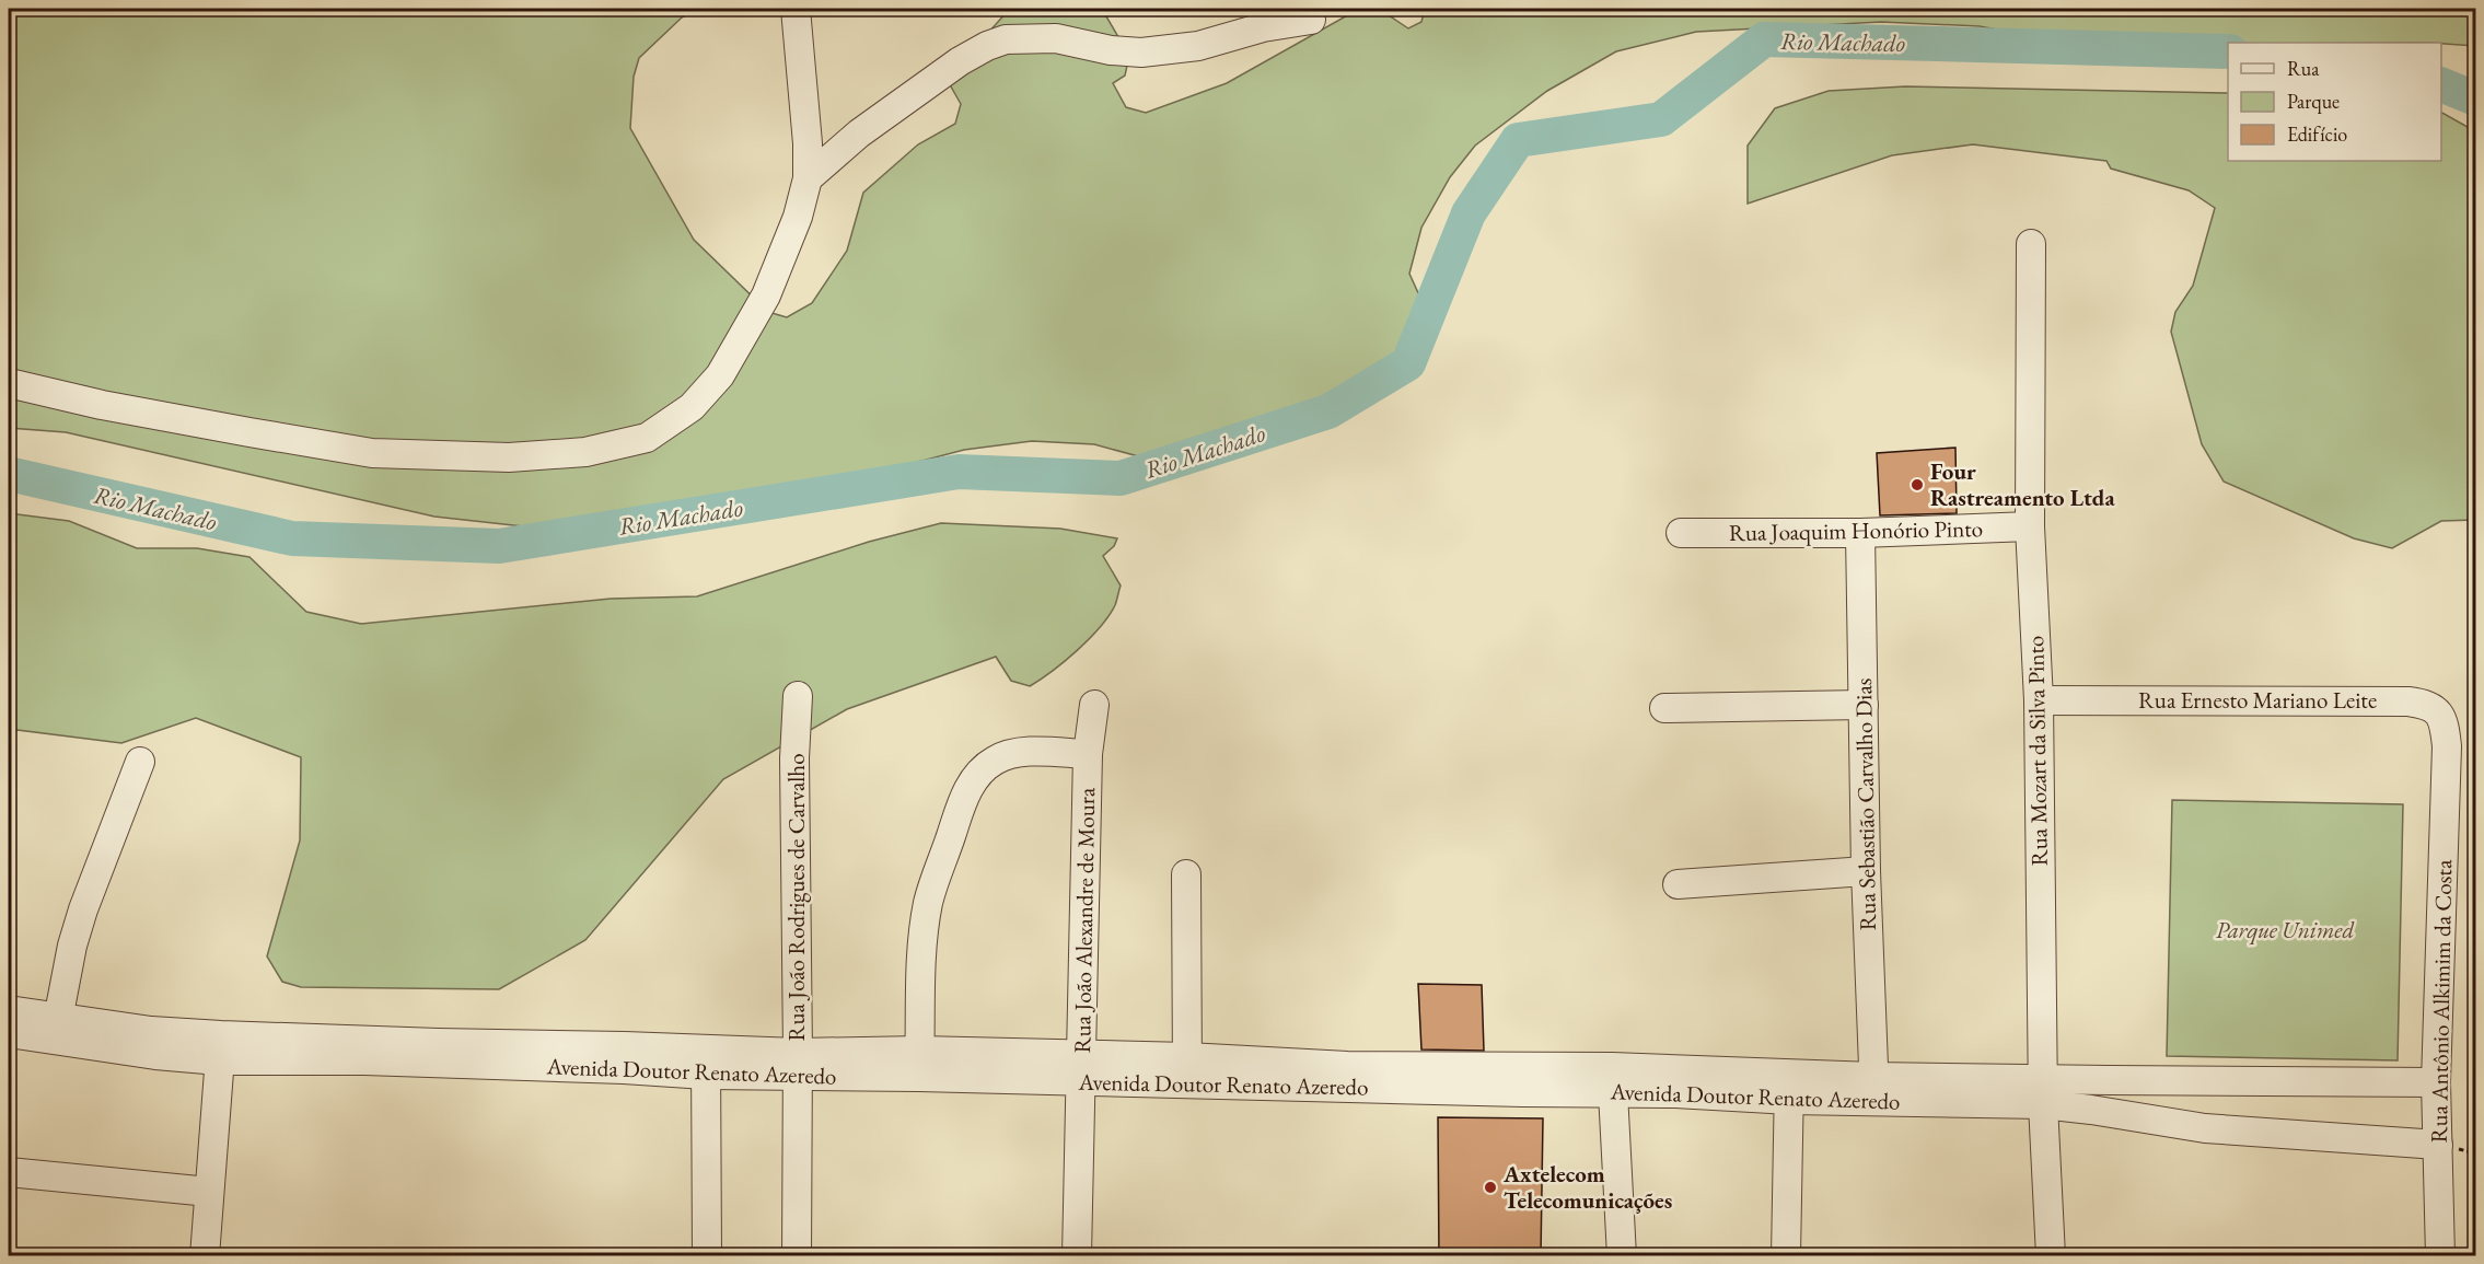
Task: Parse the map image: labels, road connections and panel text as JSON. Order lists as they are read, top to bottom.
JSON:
{
  "streets": {
    "street": [
      "Rua Joaquim Honório Pinto",
      "Rua Ernesto Mariano Leite",
      "Rua Mozart da Silva Pinto",
      "Rua Sebastião Carvalho Dias",
      "Rua João Rodrigues de Carvalho",
      "Rua João Alexandre de Moura",
      "Rua Antônio Alkimim da Costa",
      "Avenida Doutor Renato Azeredo"
    ]
  },
  "crossings": [
    ["Rua Joaquim Honório Pinto", "Rua Mozart da Silva Pinto"],
    ["Rua Joaquim Honório Pinto", "Rua Sebastião Carvalho Dias"],
    ["Rua Ernesto Mariano Leite", "Rua Mozart da Silva Pinto"],
    ["Rua Ernesto Mariano Leite", "Rua Antônio Alkimim da Costa"],
    ["Rua Mozart da Silva Pinto", "Avenida Doutor Renato Azeredo"],
    ["Rua Sebastião Carvalho Dias", "Avenida Doutor Renato Azeredo"],
    ["Rua João Rodrigues de Carvalho", "Avenida Doutor Renato Azeredo"],
    ["Rua João Alexandre de Moura", "Avenida Doutor Renato Azeredo"],
    ["Rua Antônio Alkimim da Costa", "Avenida Doutor Renato Azeredo"]
  ],
  "water": ["Rio Machado"],
  "parks": ["Parque Unimed"],
  "places": ["Four Rastreamento Ltda", "Axtelecom Telecomunicações"],
  "legend": ["Rua", "Parque", "Edifício"]
}
